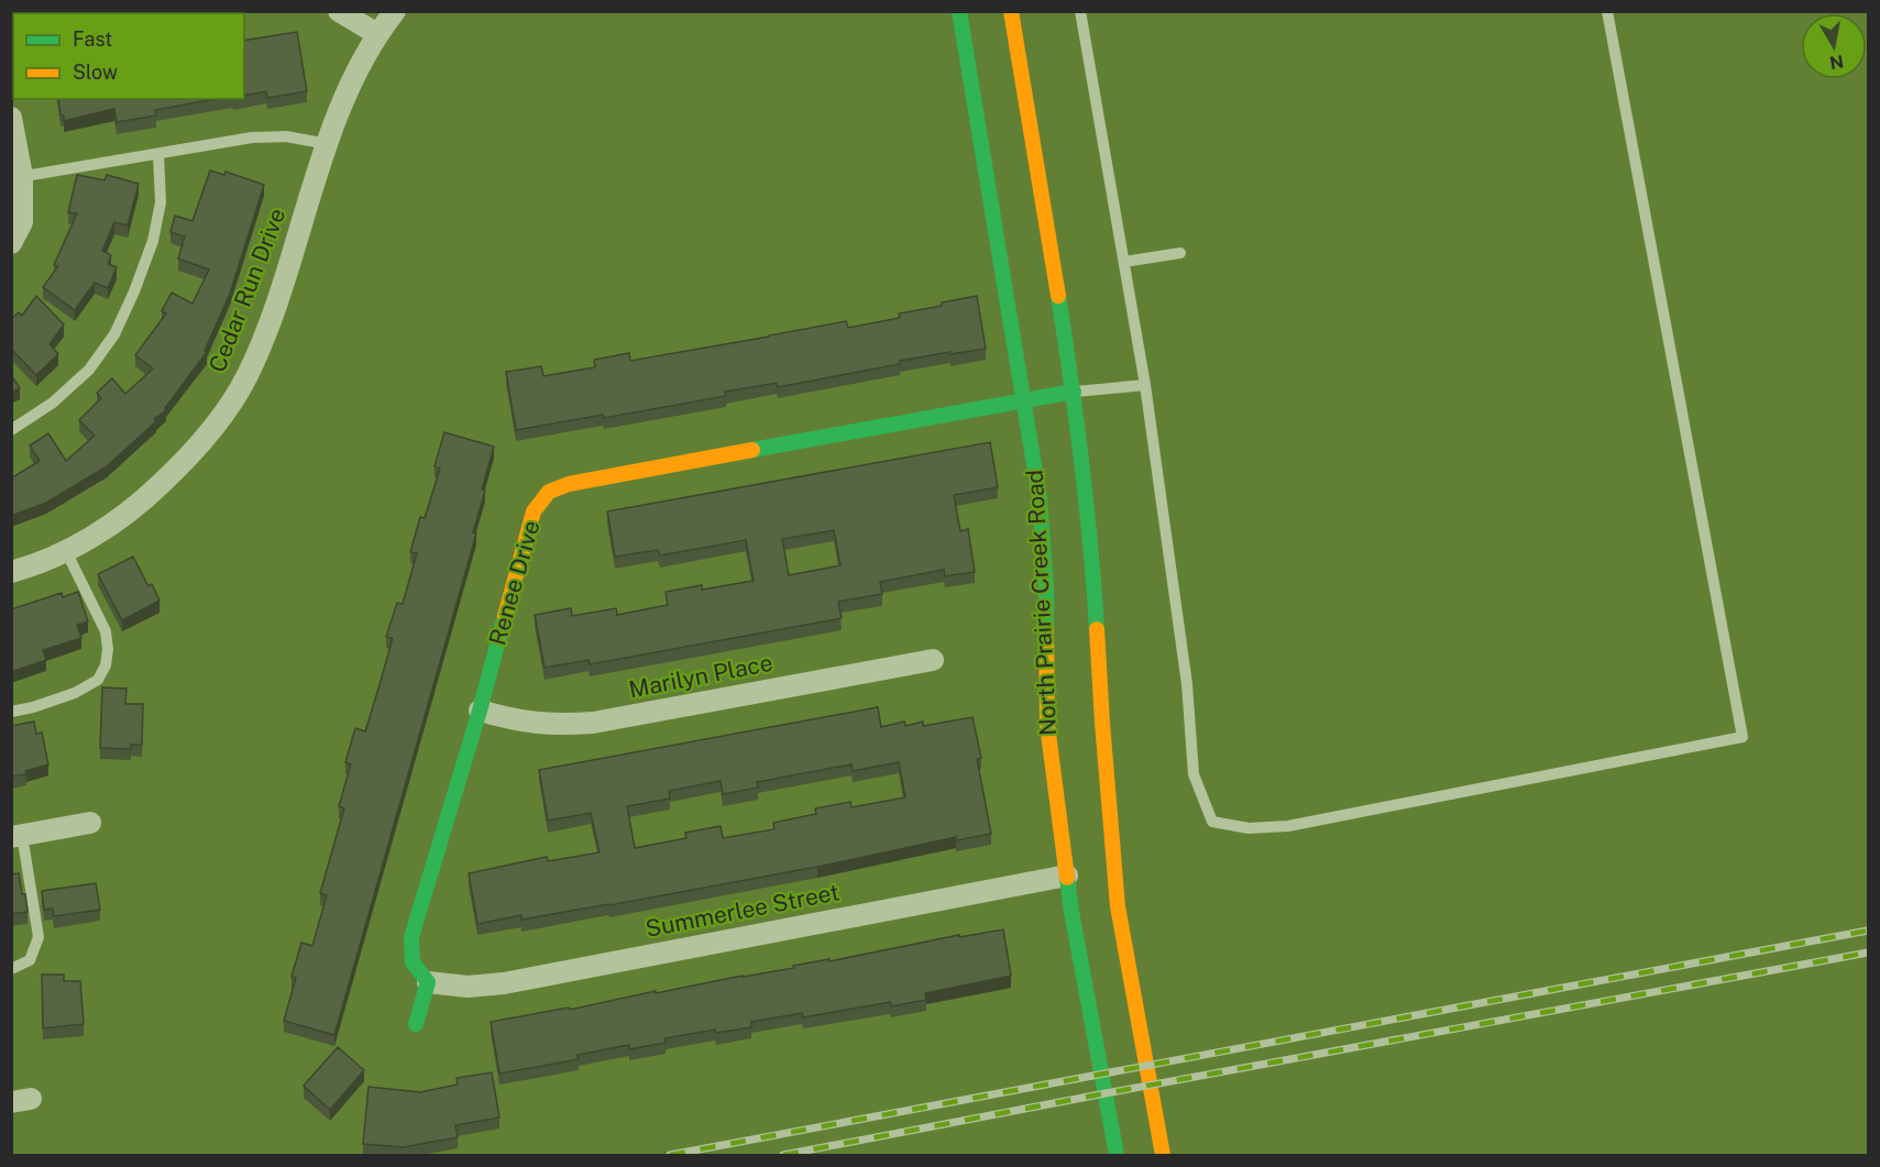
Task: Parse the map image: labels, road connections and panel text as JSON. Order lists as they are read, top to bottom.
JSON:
{
  "streets": {
    "main road": ["Renee Drive", "North Prairie Creek Road"],
    "street": ["Cedar Run Drive", "Marilyn Place", "Summerlee Street"]
  },
  "crossings": [
    ["Renee Drive", "North Prairie Creek Road"],
    ["Renee Drive", "Marilyn Place"],
    ["Renee Drive", "Summerlee Street"],
    ["North Prairie Creek Road", "Summerlee Street"]
  ],
  "legend": ["Fast", "Slow"],
  "north": "bottom"
}
